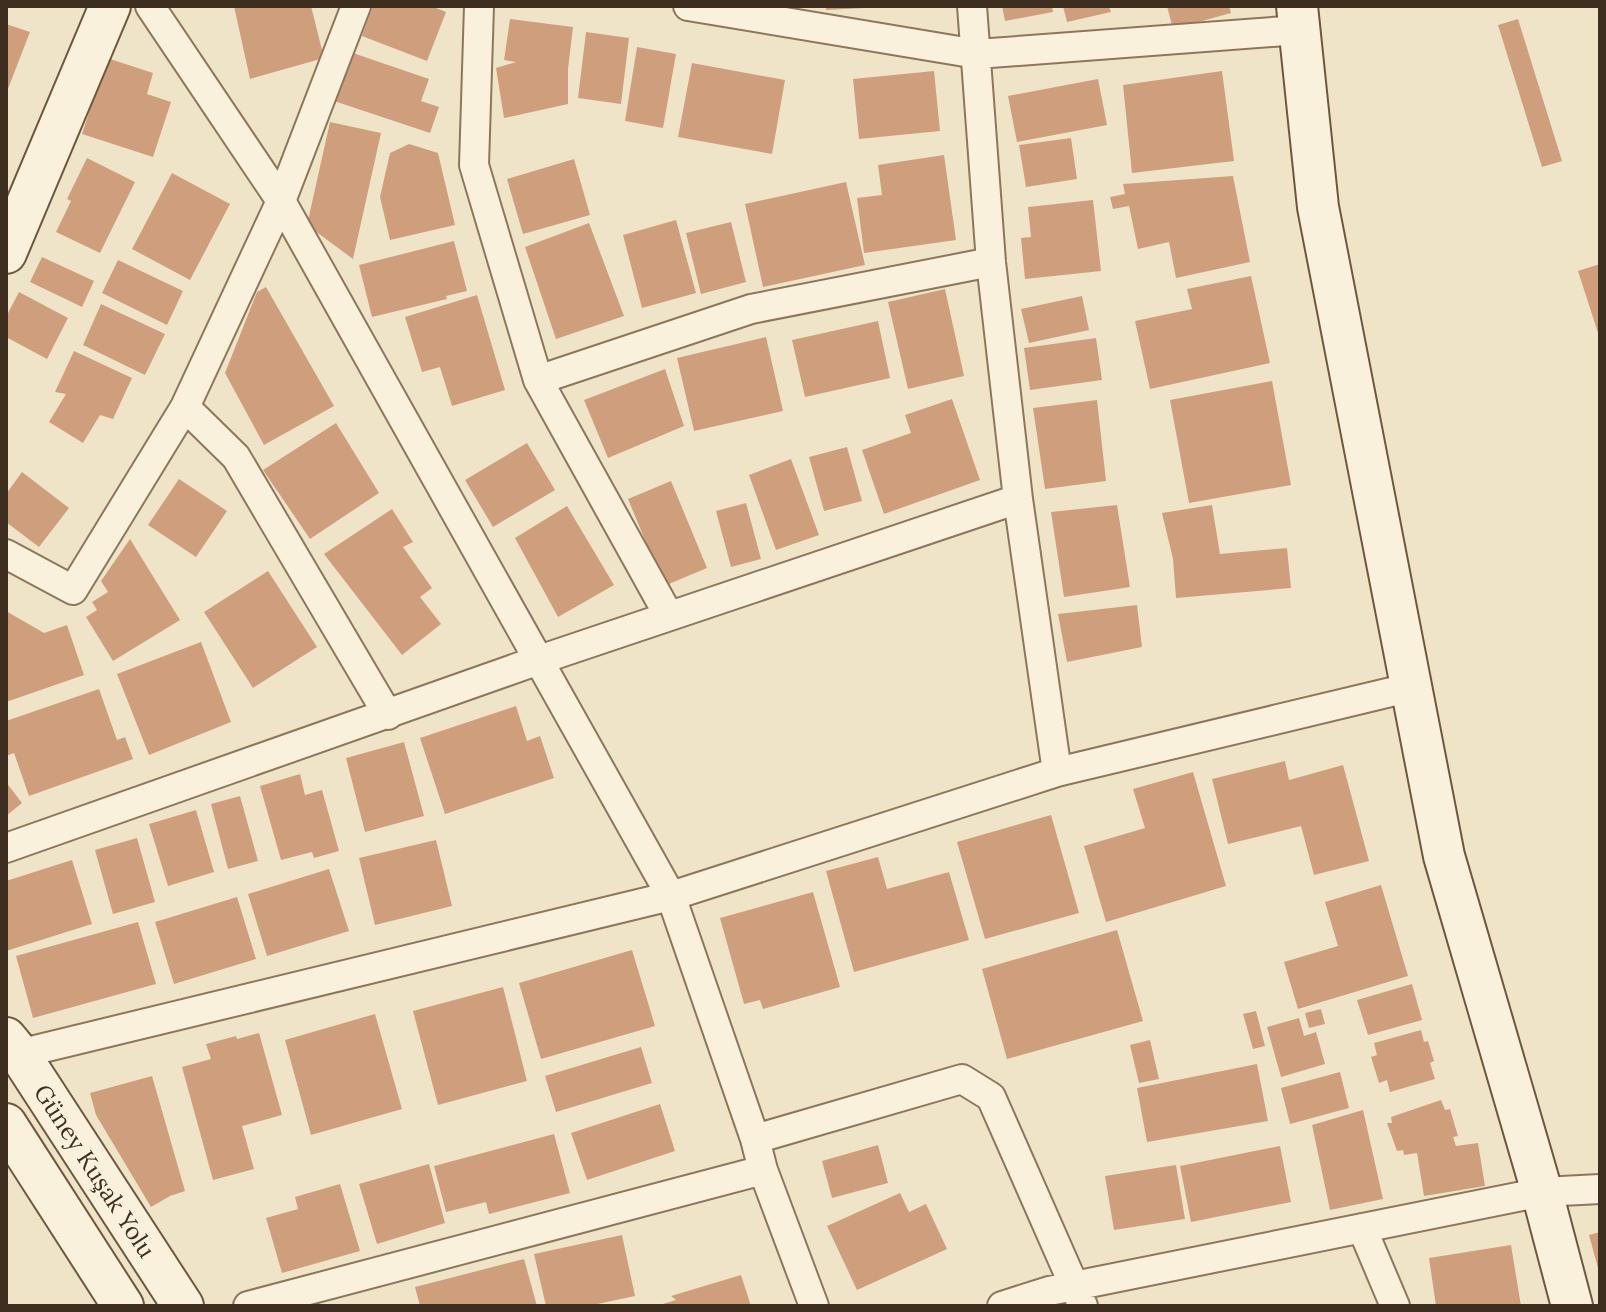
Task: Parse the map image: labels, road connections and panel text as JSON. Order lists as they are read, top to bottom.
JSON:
{
  "streets": {
    "main road": ["Güney Kuşak Yolu"]
  }
}
